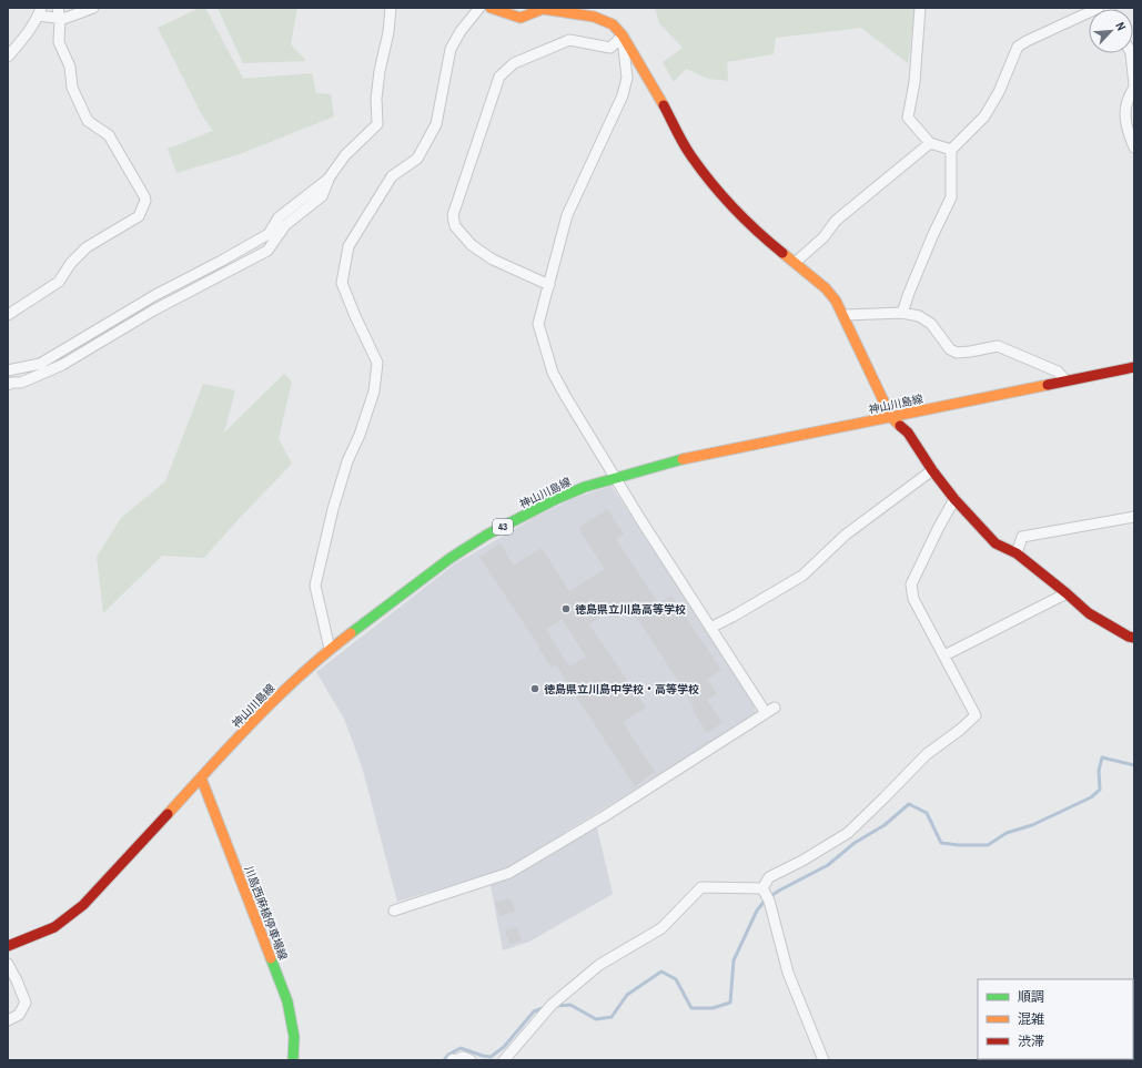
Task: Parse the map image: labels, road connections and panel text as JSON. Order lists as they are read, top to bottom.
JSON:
{
  "streets": {
    "main road": ["神山川島線", "43", "川島西麻植停車場線"]
  },
  "crossings": [
    ["神山川島線", "川島西麻植停車場線"]
  ],
  "places": ["徳島県立川島高等学校", "徳島県立川島中学校・高等学校"],
  "legend": ["順調", "混雑", "渋滞"],
  "north": "top right"
}
